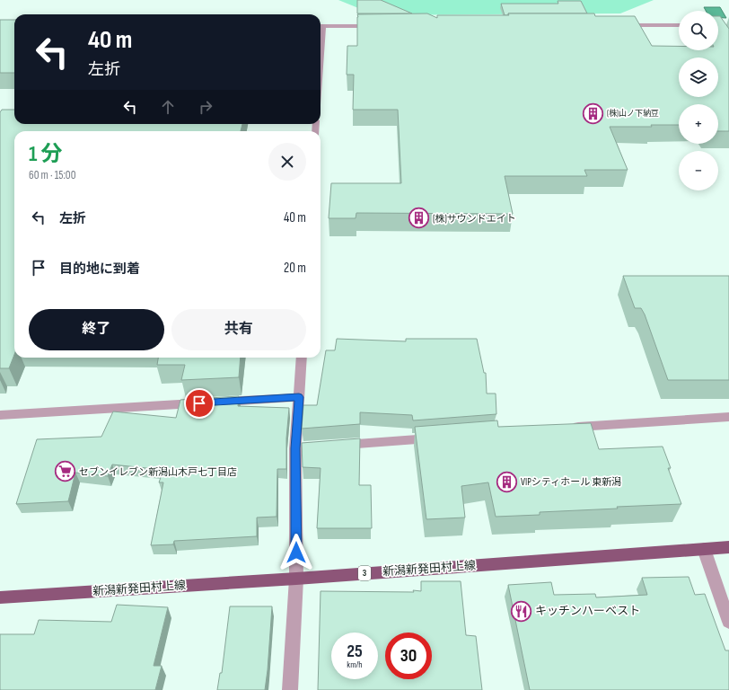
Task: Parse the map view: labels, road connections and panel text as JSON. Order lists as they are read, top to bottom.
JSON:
{
  "streets": {
    "main road": ["新潟新発田村上線", "3"]
  },
  "places": {
    "building": ["(株)山ノ下納豆", "(株)サウンドエイト", "VIPシティホール 東新潟"],
    "supermarket": ["セブンイレブン新潟山木戸七丁目店"],
    "restaurant": ["キッチンハーベスト"]
  },
  "page": {
    "map_buttons": ["+", "−"],
    "turn": ["40 m", "左折"],
    "heading": ["1 分", "60 m · 15:00"],
    "list": [
      {
        "name": "左折",
        "value": "40 m"
      },
      {
        "name": "目的地に到着",
        "value": "20 m"
      }
    ],
    "buttons": ["終了", "共有"],
    "speed": "25 km/h",
    "limit": "30"
  }
}
